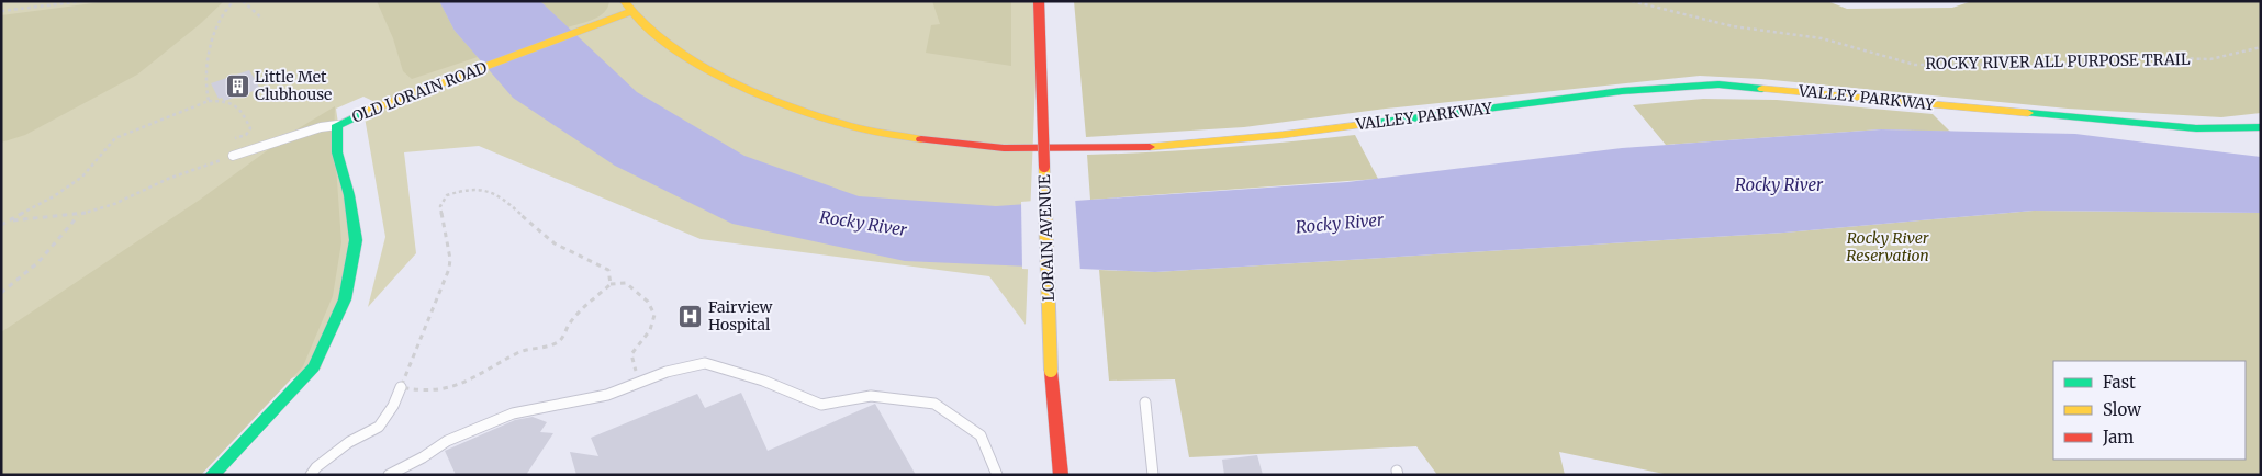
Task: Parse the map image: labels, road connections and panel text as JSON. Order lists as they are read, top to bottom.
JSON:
{
  "streets": {
    "street": ["OLD LORAIN ROAD", "VALLEY PARKWAY", "LORAIN AVENUE"],
    "path": ["ROCKY RIVER ALL PURPOSE TRAIL"]
  },
  "crossings": [
    ["OLD LORAIN ROAD", "VALLEY PARKWAY"]
  ],
  "water": ["Rocky River"],
  "parks": ["Rocky River Reservation"],
  "places": {
    "building": ["Little Met Clubhouse"],
    "hospital": ["Fairview Hospital"]
  },
  "legend": ["Fast", "Slow", "Jam"]
}
